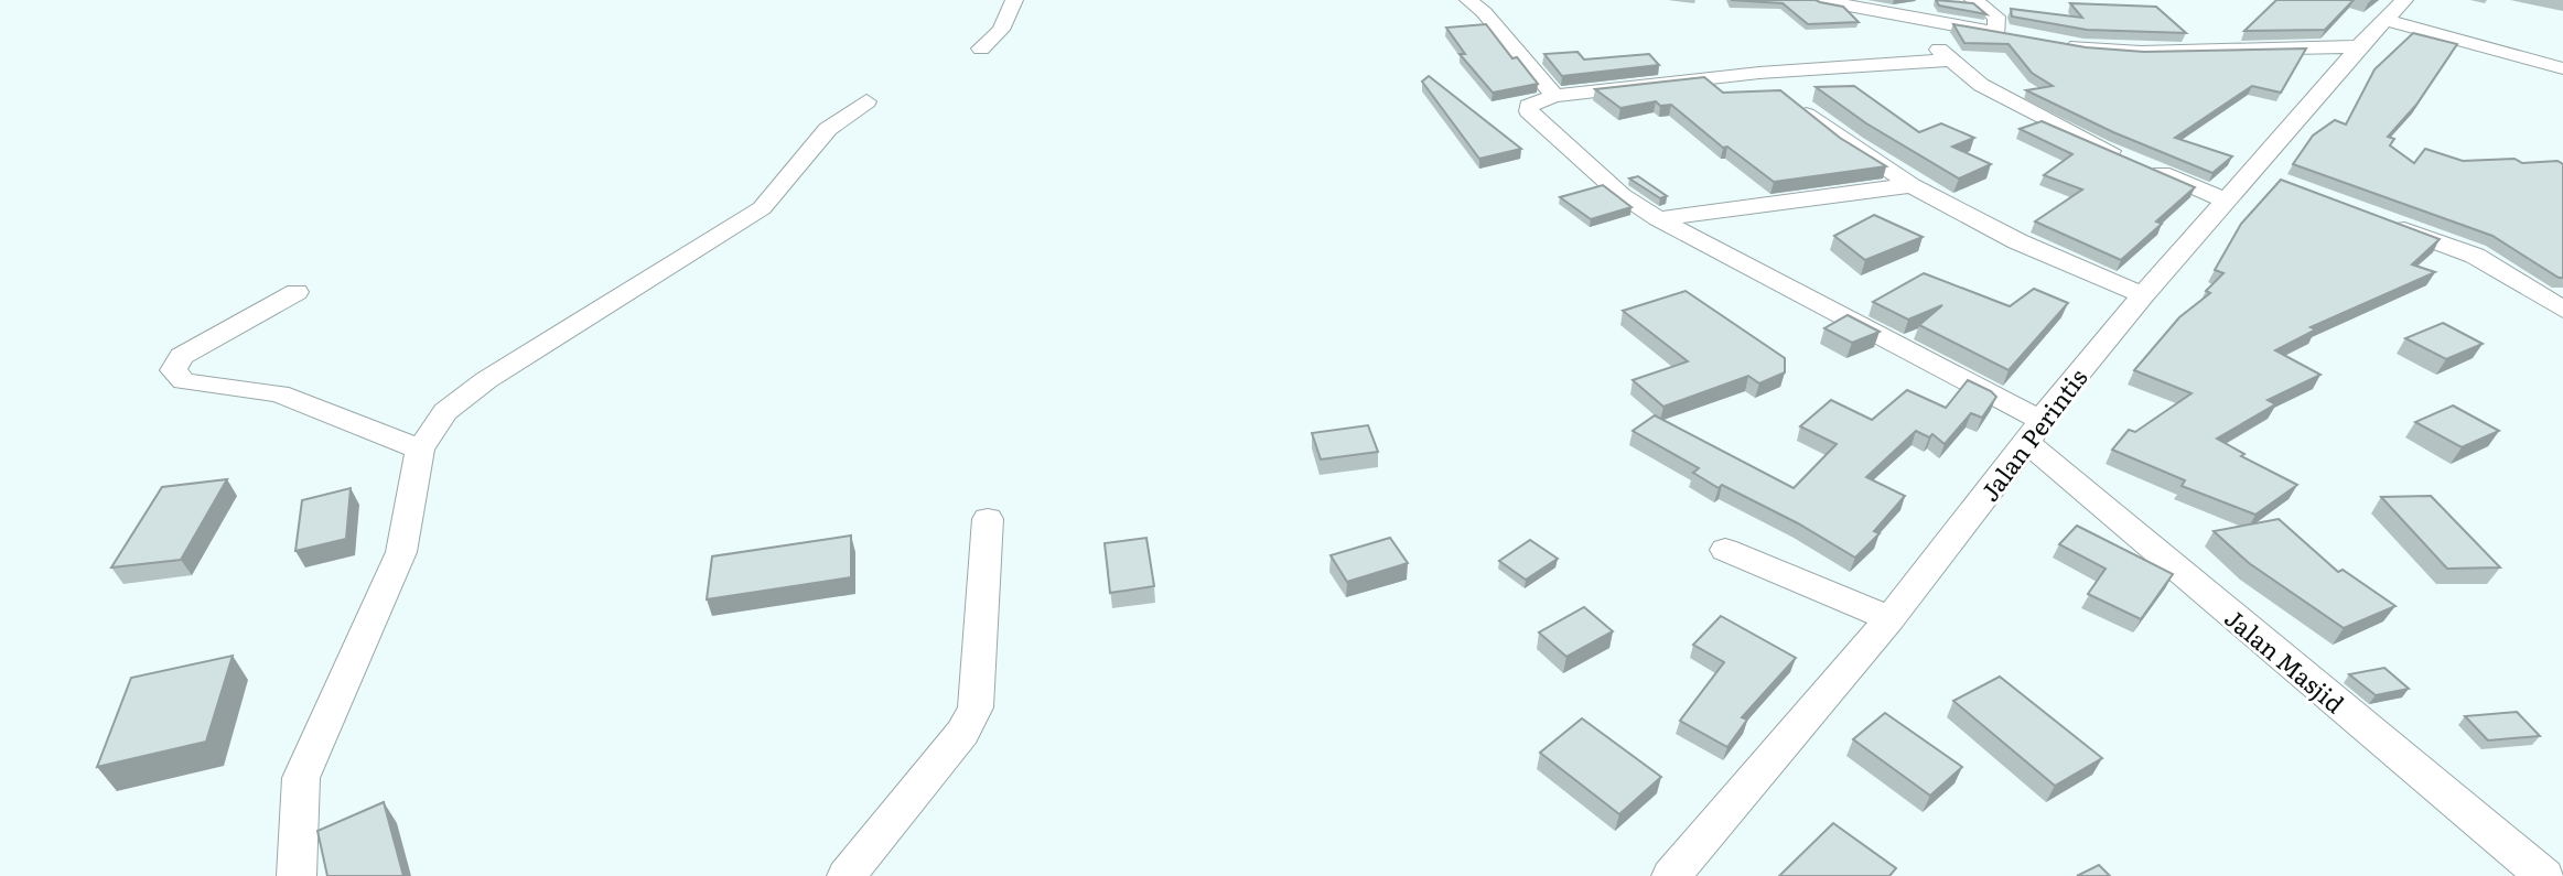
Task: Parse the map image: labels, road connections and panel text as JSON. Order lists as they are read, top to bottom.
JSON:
{
  "streets": {
    "street": ["Jalan Perintis", "Jalan Masjid"]
  },
  "crossings": [
    ["Jalan Perintis", "Jalan Masjid"]
  ]
}
